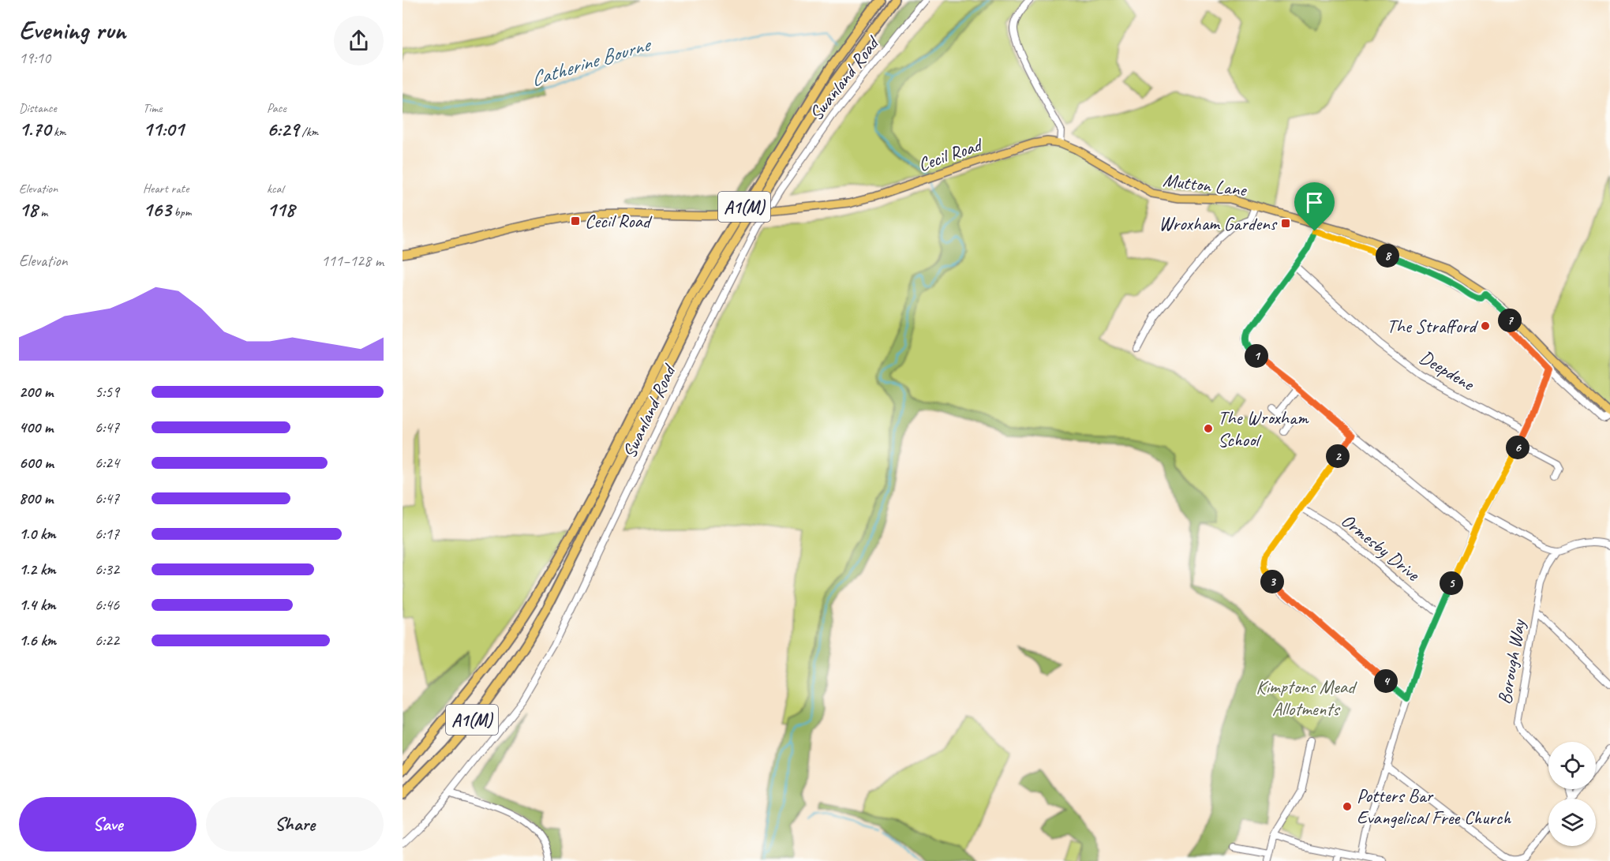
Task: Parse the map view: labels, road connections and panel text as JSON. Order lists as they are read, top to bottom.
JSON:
{
  "streets": {
    "highway": ["A1(M)"],
    "main road": ["Cecil Road", "Mutton Lane"],
    "street": [
      "Swanland Road",
      "Deepdene",
      "Ormesby Drive",
      "Borough Way"
    ]
  },
  "crossings": [
    ["Cecil Road", "Mutton Lane"]
  ],
  "water": ["Catherine Bourne"],
  "parks": ["Kimptons Mead Allotments"],
  "places": {
    "transit": ["Cecil Road", "Wroxham Gardens"],
    "other": ["The Strafford", "The Wroxham School", "Potters Bar Evangelical Free Church"]
  },
  "page": {
    "heading": ["Evening run", "19:10"],
    "stats": [
      ["Distance", "1.70 km"],
      ["Time", "11:01"],
      ["Pace", "6:29 /km"],
      ["Elevation", "18 m"],
      ["Heart rate", "163 bpm"],
      ["kcal", "118"]
    ],
    "chart": ["Elevation", "111–128 m"],
    "pins": [
      "8",
      "7",
      "1",
      "6",
      "2",
      "3",
      "5",
      "4"
    ],
    "list": [
      {
        "name": "200 m",
        "note": "5:59"
      },
      {
        "name": "400 m",
        "note": "6:47"
      },
      {
        "name": "600 m",
        "note": "6:24"
      },
      {
        "name": "800 m",
        "note": "6:47"
      },
      {
        "name": "1.0 km",
        "note": "6:17"
      },
      {
        "name": "1.2 km",
        "note": "6:32"
      },
      {
        "name": "1.4 km",
        "note": "6:46"
      },
      {
        "name": "1.6 km",
        "note": "6:22"
      }
    ],
    "buttons": ["Save", "Share"]
  }
}
